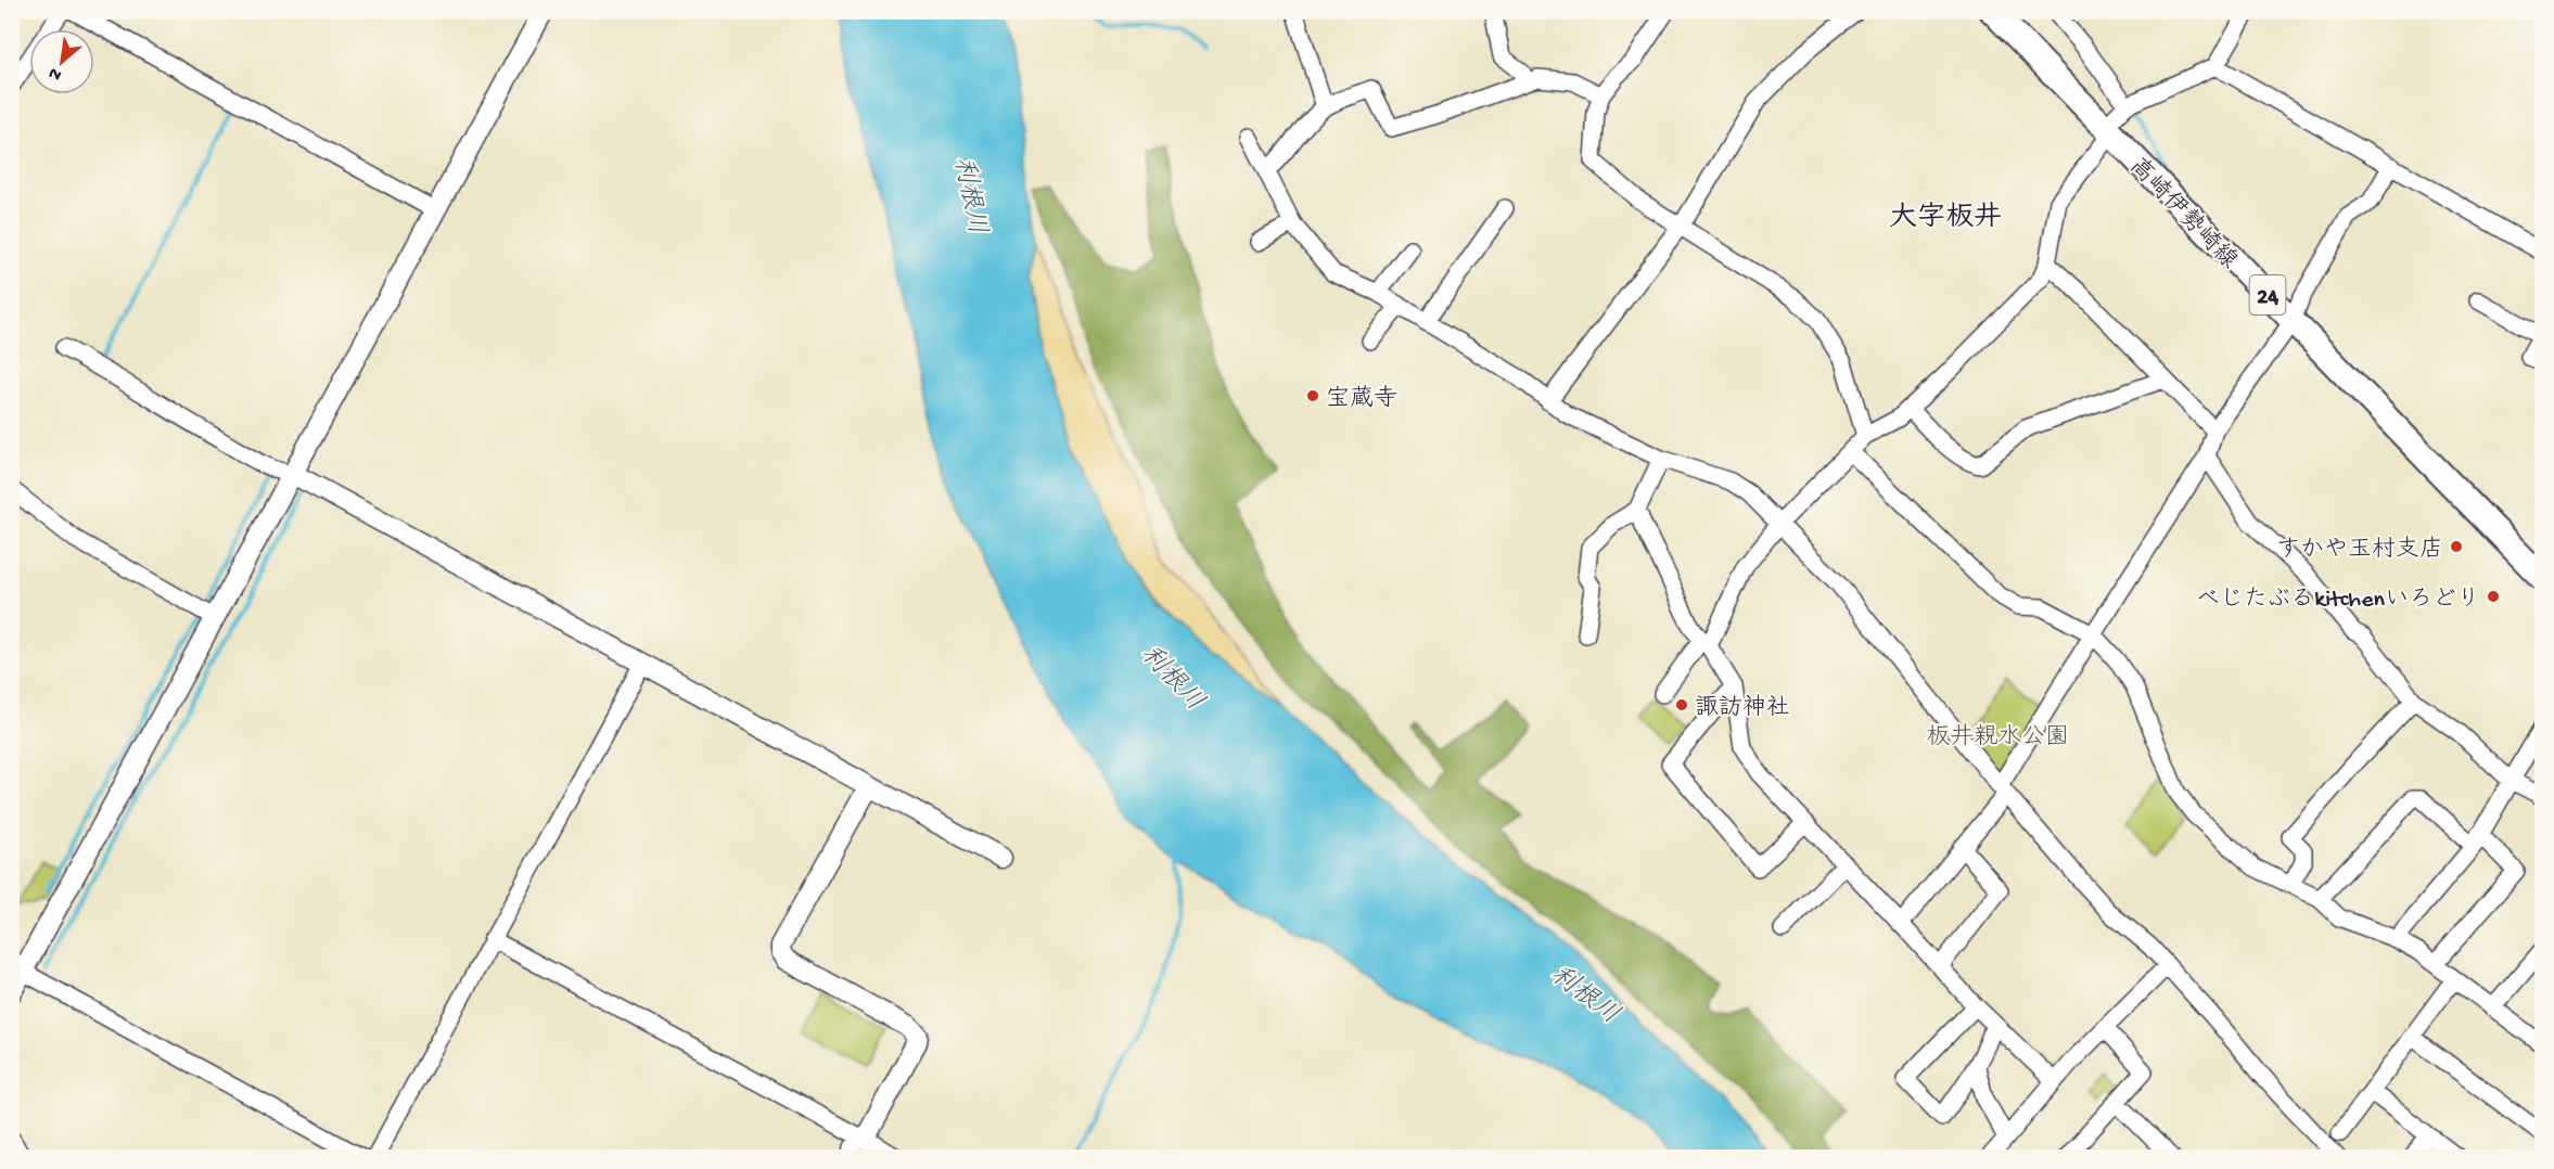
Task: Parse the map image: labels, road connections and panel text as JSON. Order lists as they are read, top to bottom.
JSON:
{
  "streets": {
    "main road": ["高崎伊勢崎線", "24"]
  },
  "districts": ["大字板井"],
  "water": ["利根川"],
  "parks": ["板井親水公園"],
  "places": [
    "宝蔵寺",
    "すかや玉村支店",
    "べじたぶるkitchenいろどり",
    "諏訪神社"
  ],
  "north": "bottom left"
}
